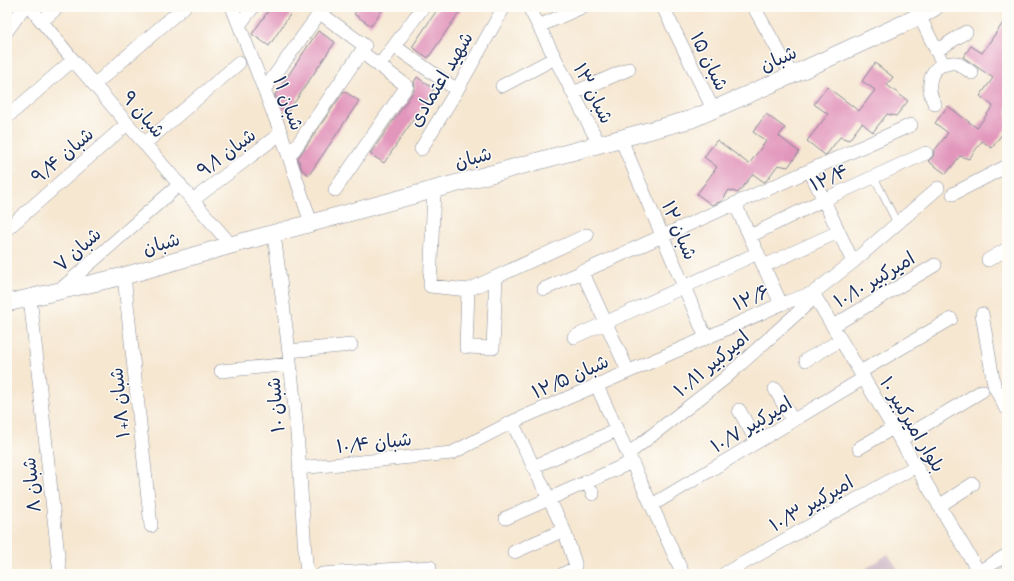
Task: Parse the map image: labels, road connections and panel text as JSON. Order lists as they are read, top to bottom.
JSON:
{
  "streets": {
    "street": [
      "شبان",
      "۱۵ شبان",
      "شهید اعتمادی",
      "۱۳ شبان",
      "۱۱ شبان",
      "۹ شبان",
      "۹/۱ شبان",
      "۹/۴ شبان",
      "۱۲/۴",
      "۱۲ شبان",
      "۷ شبان",
      "۱۰/۱۰ امیرکبیر",
      "۱۲/۶",
      "۱۰/۱۱ امیرکبیر",
      "۱۲/۵ شبان",
      "۱+۸ شبان",
      "۱۰ شبان",
      "۱۰/۷ امیرکبیر",
      "۱۰ بلوار امیرکبیر",
      "۱۰/۴ شبان",
      "۸ شبان",
      "۱۰/۳ امیرکبیر"
    ]
  },
  "crossings": [
    ["شبان", "۱۵ شبان"],
    ["شبان", "۱۳ شبان"],
    ["شبان", "۹ شبان"],
    ["شبان", "۱۲ شبان"],
    ["شبان", "۷ شبان"],
    ["شبان", "۱+۸ شبان"],
    ["شبان", "۱۰ شبان"],
    ["شبان", "۸ شبان"],
    ["۱۱ شبان", "۹/۱ شبان"],
    ["۹ شبان", "۹/۱ شبان"],
    ["۹ شبان", "۹/۴ شبان"],
    ["۹ شبان", "۷ شبان"],
    ["۱۲ شبان", "۱۲/۶"],
    ["۱۲ شبان", "۱۲/۵ شبان"],
    ["۱۰/۱۰ امیرکبیر", "۱۰ بلوار امیرکبیر"],
    ["۱۲/۶", "۱۰/۱۱ امیرکبیر"],
    ["۱۲/۶", "۱۲/۵ شبان"],
    ["۱۲/۶", "۱۰ بلوار امیرکبیر"],
    ["۱۰/۱۱ امیرکبیر", "۱۰ بلوار امیرکبیر"],
    ["۱۲/۵ شبان", "۱۰/۴ شبان"],
    ["۱۰ شبان", "۱۰/۴ شبان"],
    ["۱۰/۷ امیرکبیر", "۱۰ بلوار امیرکبیر"],
    ["۱۰ بلوار امیرکبیر", "۱۰/۳ امیرکبیر"]
  ]
}
